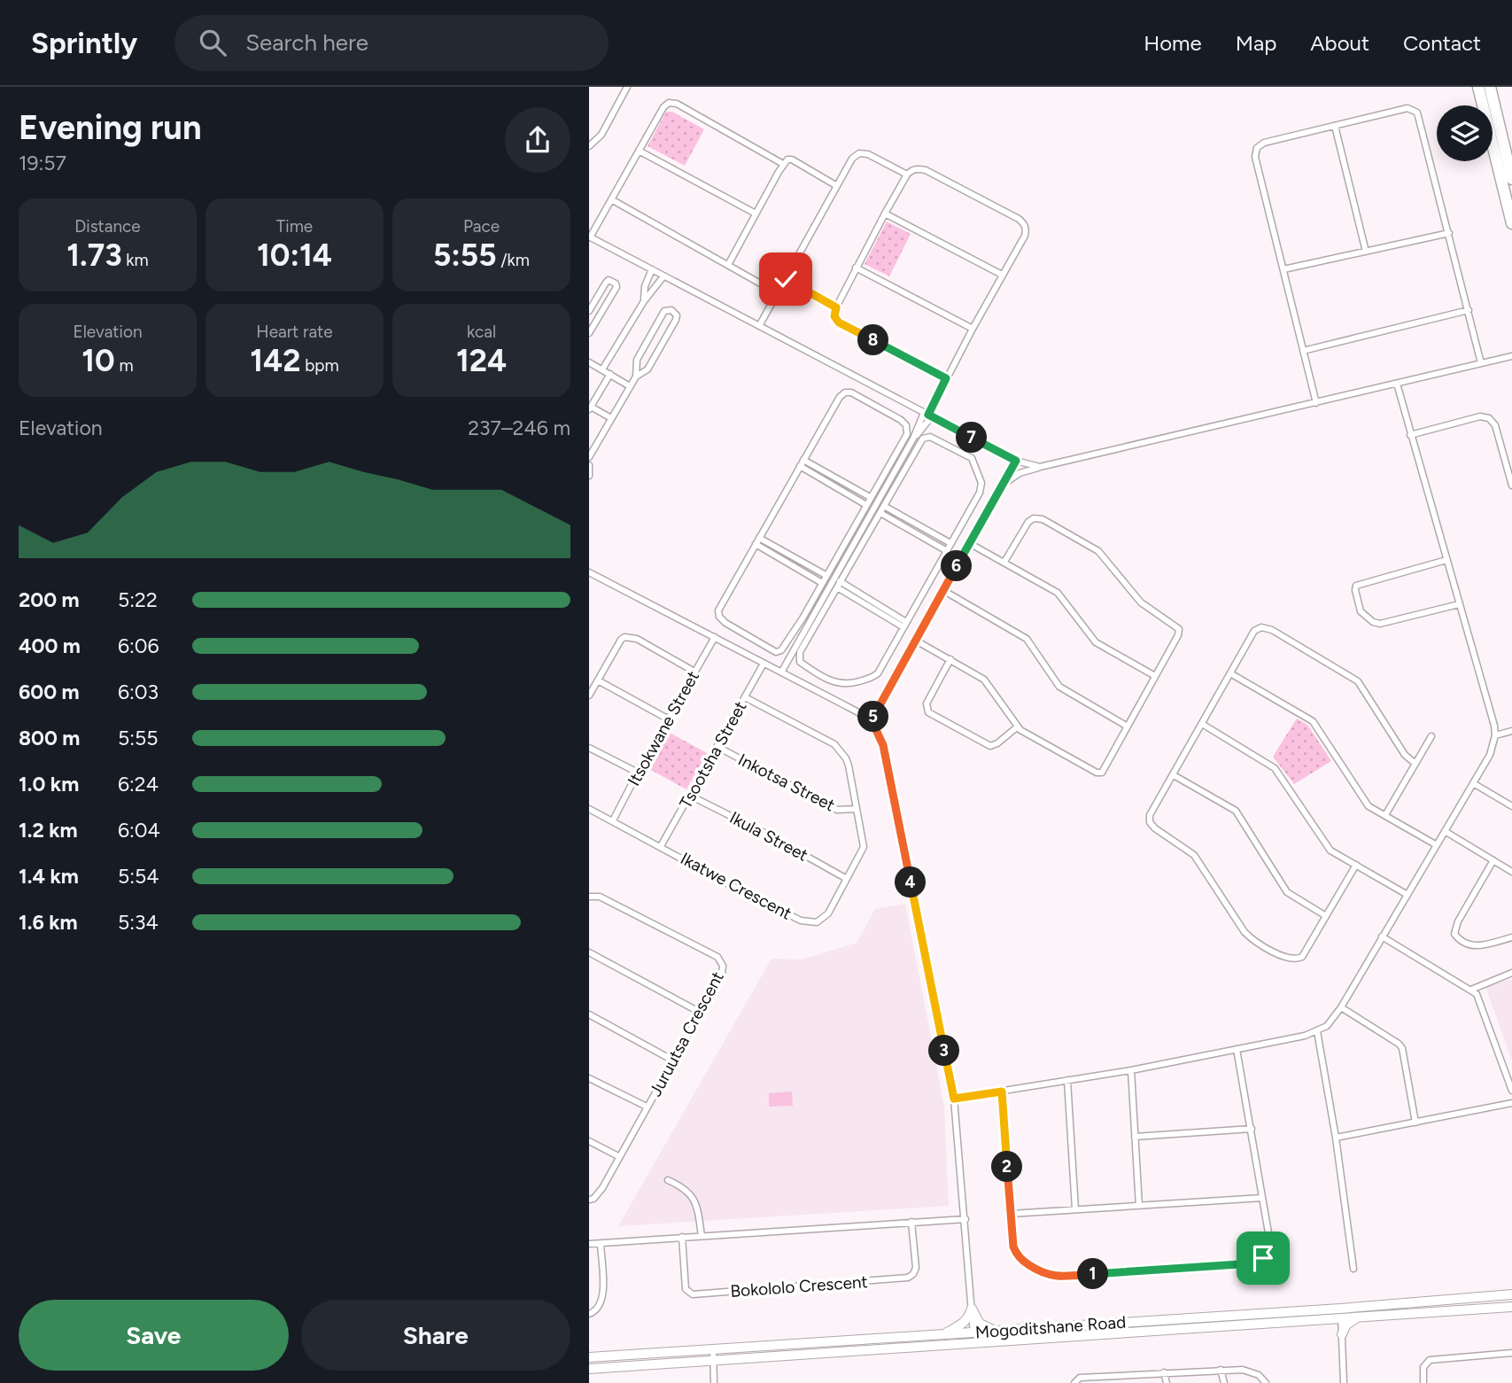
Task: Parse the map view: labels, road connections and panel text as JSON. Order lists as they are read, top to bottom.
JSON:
{
  "streets": {
    "main road": ["Mogoditshane Road"],
    "street": [
      "Itsokwane Street",
      "Tsootsha Street",
      "Inkotsa Street",
      "Ikula Street",
      "Ikatwe Crescent",
      "Juruutsa Crescent",
      "Bokololo Crescent"
    ]
  },
  "crossings": [
    ["Itsokwane Street", "Ikatwe Crescent"],
    ["Tsootsha Street", "Inkotsa Street"],
    ["Tsootsha Street", "Ikula Street"],
    ["Tsootsha Street", "Ikatwe Crescent"],
    ["Inkotsa Street", "Ikatwe Crescent"],
    ["Ikula Street", "Ikatwe Crescent"]
  ],
  "page": {
    "header": "Sprintly",
    "search": "Search here",
    "nav": [
      "Home",
      "Map",
      "About",
      "Contact"
    ],
    "heading": ["Evening run", "19:57"],
    "stats": [
      ["Distance", "1.73 km"],
      ["Time", "10:14"],
      ["Pace", "5:55 /km"],
      ["Elevation", "10 m"],
      ["Heart rate", "142 bpm"],
      ["kcal", "124"]
    ],
    "pins": [
      "8",
      "7",
      "6",
      "5",
      "4",
      "3",
      "2",
      "1"
    ],
    "chart": ["Elevation", "237–246 m"],
    "list": [
      {
        "name": "200 m",
        "note": "5:22"
      },
      {
        "name": "400 m",
        "note": "6:06"
      },
      {
        "name": "600 m",
        "note": "6:03"
      },
      {
        "name": "800 m",
        "note": "5:55"
      },
      {
        "name": "1.0 km",
        "note": "6:24"
      },
      {
        "name": "1.2 km",
        "note": "6:04"
      },
      {
        "name": "1.4 km",
        "note": "5:54"
      },
      {
        "name": "1.6 km",
        "note": "5:34"
      }
    ],
    "buttons": ["Save", "Share"]
  }
}
